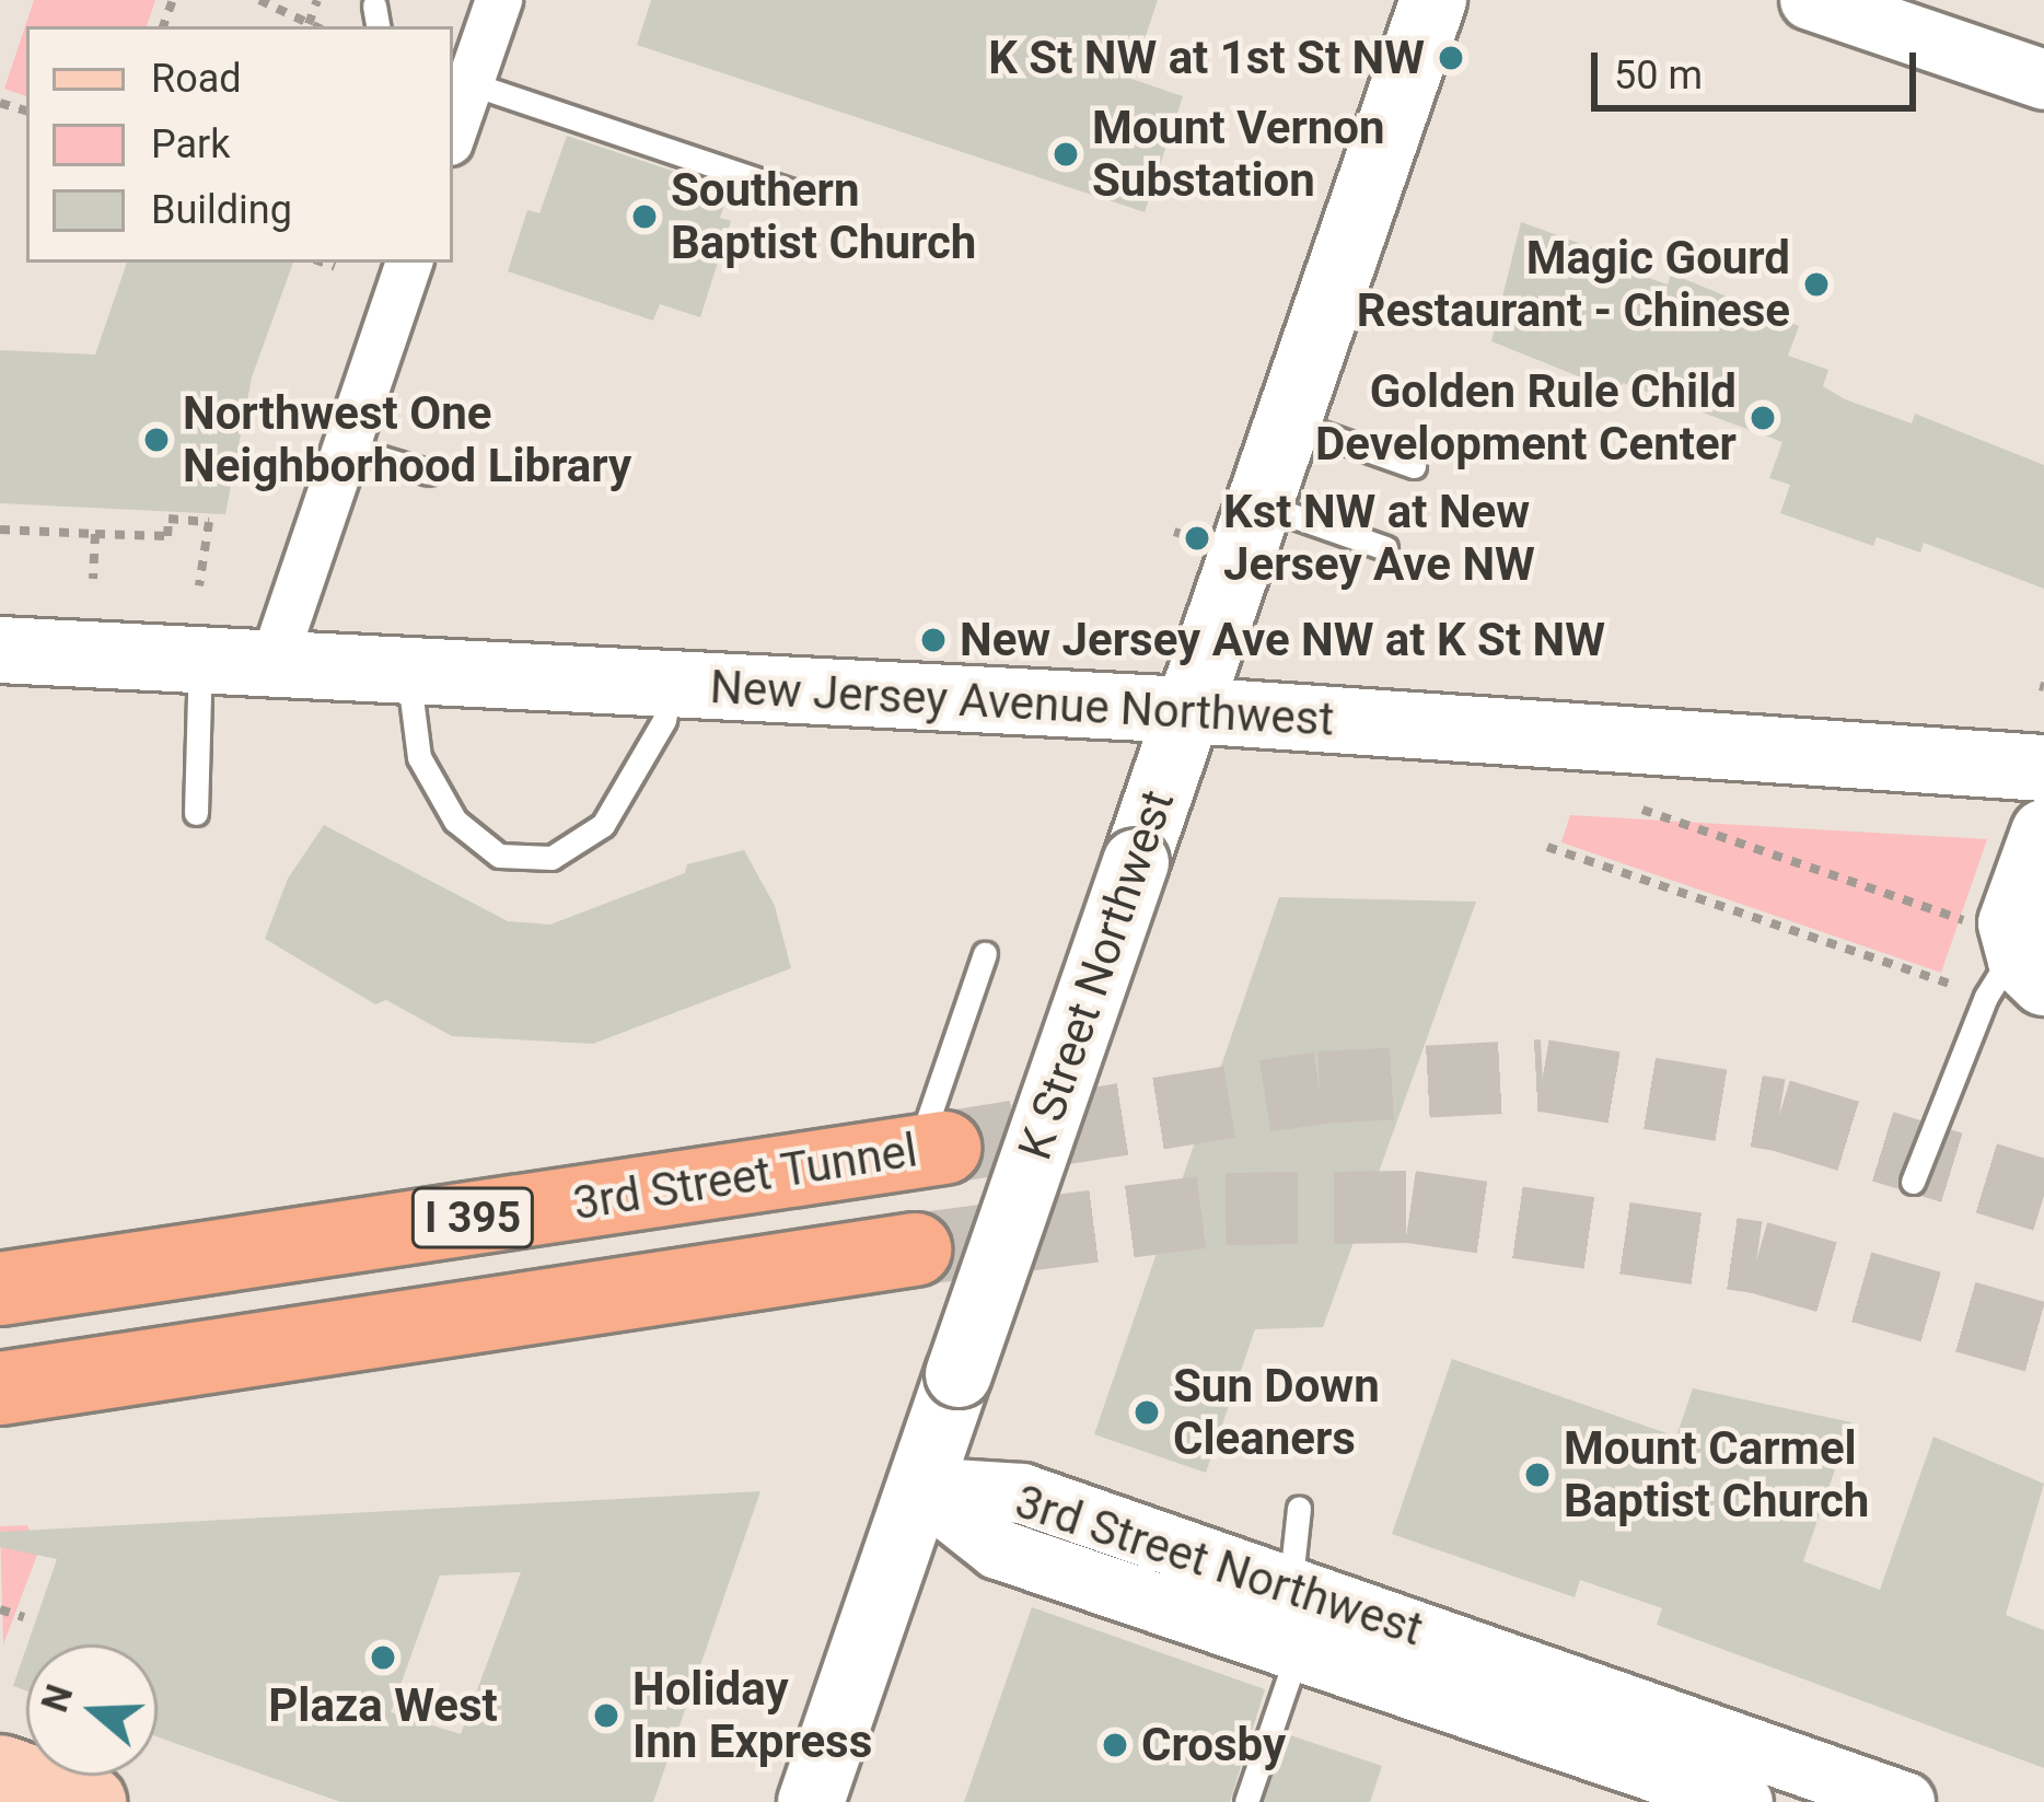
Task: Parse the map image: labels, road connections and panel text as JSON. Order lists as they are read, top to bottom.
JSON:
{
  "streets": {
    "highway": ["3rd Street Tunnel", "I 395"],
    "main road": ["New Jersey Avenue Northwest", "K Street Northwest"],
    "street": ["3rd Street Northwest"]
  },
  "crossings": [
    ["New Jersey Avenue Northwest", "K Street Northwest"],
    ["K Street Northwest", "3rd Street Northwest"]
  ],
  "places": [
    "K St NW at 1st St NW",
    "Mount Vernon Substation",
    "Southern Baptist Church",
    "Magic Gourd Restaurant - Chinese",
    "Golden Rule Child Development Center",
    "Northwest One Neighborhood Library",
    "Kst NW at New Jersey Ave NW",
    "New Jersey Ave NW at K St NW",
    "Sun Down Cleaners",
    "Mount Carmel Baptist Church",
    "Plaza West",
    "Holiday Inn Express",
    "Crosby"
  ],
  "legend": ["Road", "Park", "Building"],
  "scale_bar": "50 m",
  "north": "left"
}
